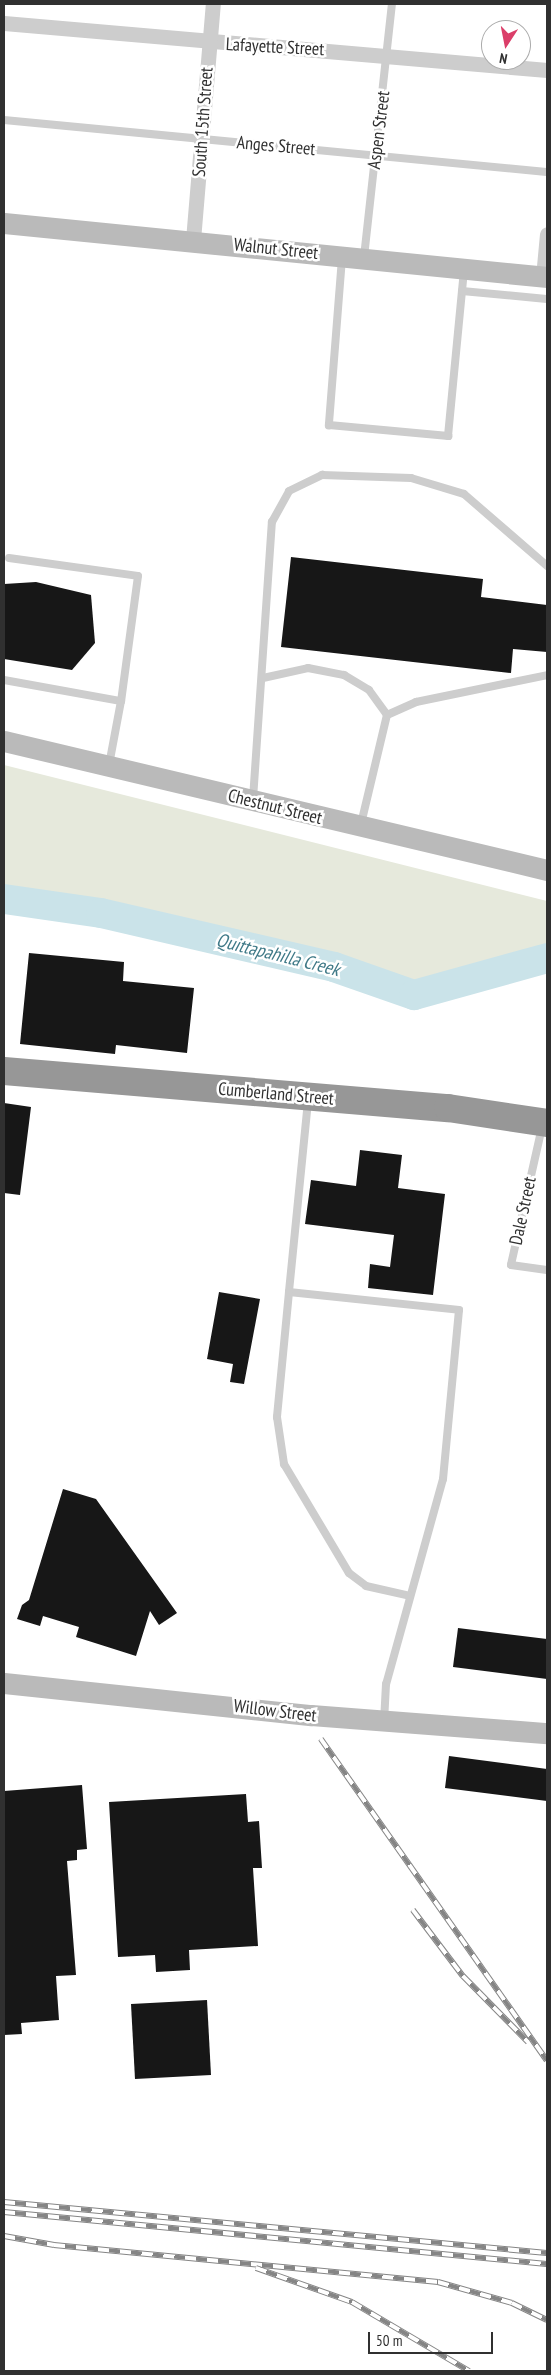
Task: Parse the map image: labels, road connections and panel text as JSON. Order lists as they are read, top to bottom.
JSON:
{
  "streets": {
    "highway": ["Cumberland Street"],
    "street": [
      "Lafayette Street",
      "South 15th Street",
      "Walnut Street",
      "Chestnut Street",
      "Willow Street"
    ],
    "lane": ["Aspen Street", "Anges Street", "Dale Street"]
  },
  "crossings": [
    ["Lafayette Street", "South 15th Street"],
    ["Lafayette Street", "Aspen Street"],
    ["South 15th Street", "Anges Street"],
    ["South 15th Street", "Walnut Street"],
    ["Aspen Street", "Anges Street"],
    ["Aspen Street", "Walnut Street"],
    ["Cumberland Street", "Dale Street"]
  ],
  "water": ["Quittapahilla Creek"],
  "scale_bar": "50 m",
  "north": "bottom"
}
